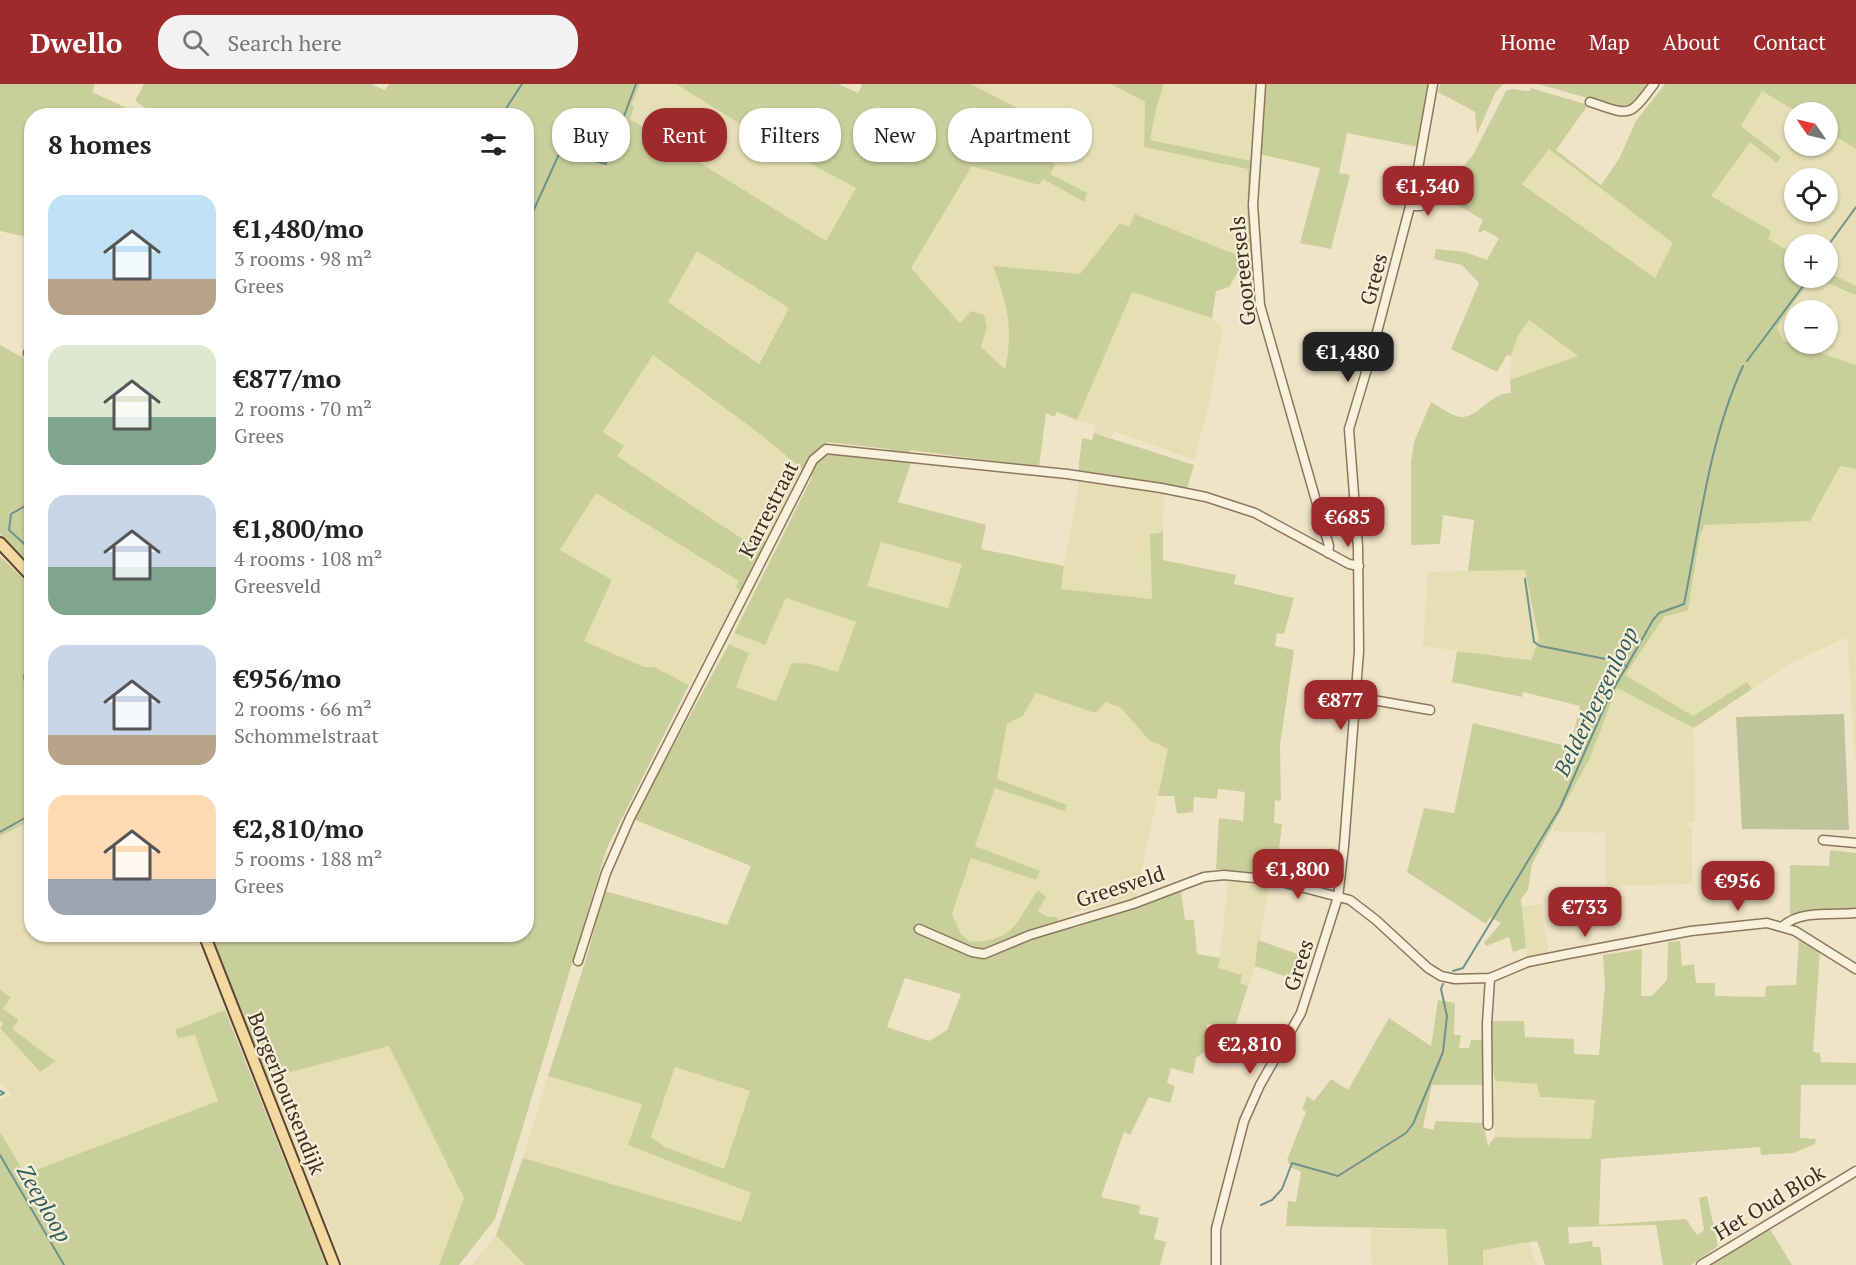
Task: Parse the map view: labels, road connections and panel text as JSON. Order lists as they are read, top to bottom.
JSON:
{
  "streets": {
    "main road": ["Borgerhoutsendijk"],
    "street": [
      "Gooreersels",
      "Grees",
      "Karrestraat",
      "Greesveld",
      "Het Oud Blok"
    ]
  },
  "crossings": [
    ["Gooreersels", "Karrestraat"],
    ["Grees", "Karrestraat"],
    ["Grees", "Greesveld"]
  ],
  "water": ["Belderbergenloop", "Zeeploop"],
  "north": "top left",
  "page": {
    "header": "Dwello",
    "search": "Search here",
    "nav": [
      "Home",
      "Map",
      "About",
      "Contact"
    ],
    "map_buttons": ["+", "−"],
    "chip": [
      "Buy",
      "Rent",
      "Filters",
      "New",
      "Apartment"
    ],
    "heading": "8 homes",
    "price": [
      "€1,340",
      "€1,480",
      "€685",
      "€877",
      "€1,800",
      "€956",
      "€733",
      "€2,810"
    ],
    "list": [
      {
        "name": "€1,480/mo",
        "note": "3 rooms · 98 m² · Grees"
      },
      {
        "name": "€877/mo",
        "note": "2 rooms · 70 m² · Grees"
      },
      {
        "name": "€1,800/mo",
        "note": "4 rooms · 108 m² · Greesveld"
      },
      {
        "name": "€956/mo",
        "note": "2 rooms · 66 m² · Schommelstraat"
      },
      {
        "name": "€2,810/mo",
        "note": "5 rooms · 188 m² · Grees"
      }
    ]
  }
}
